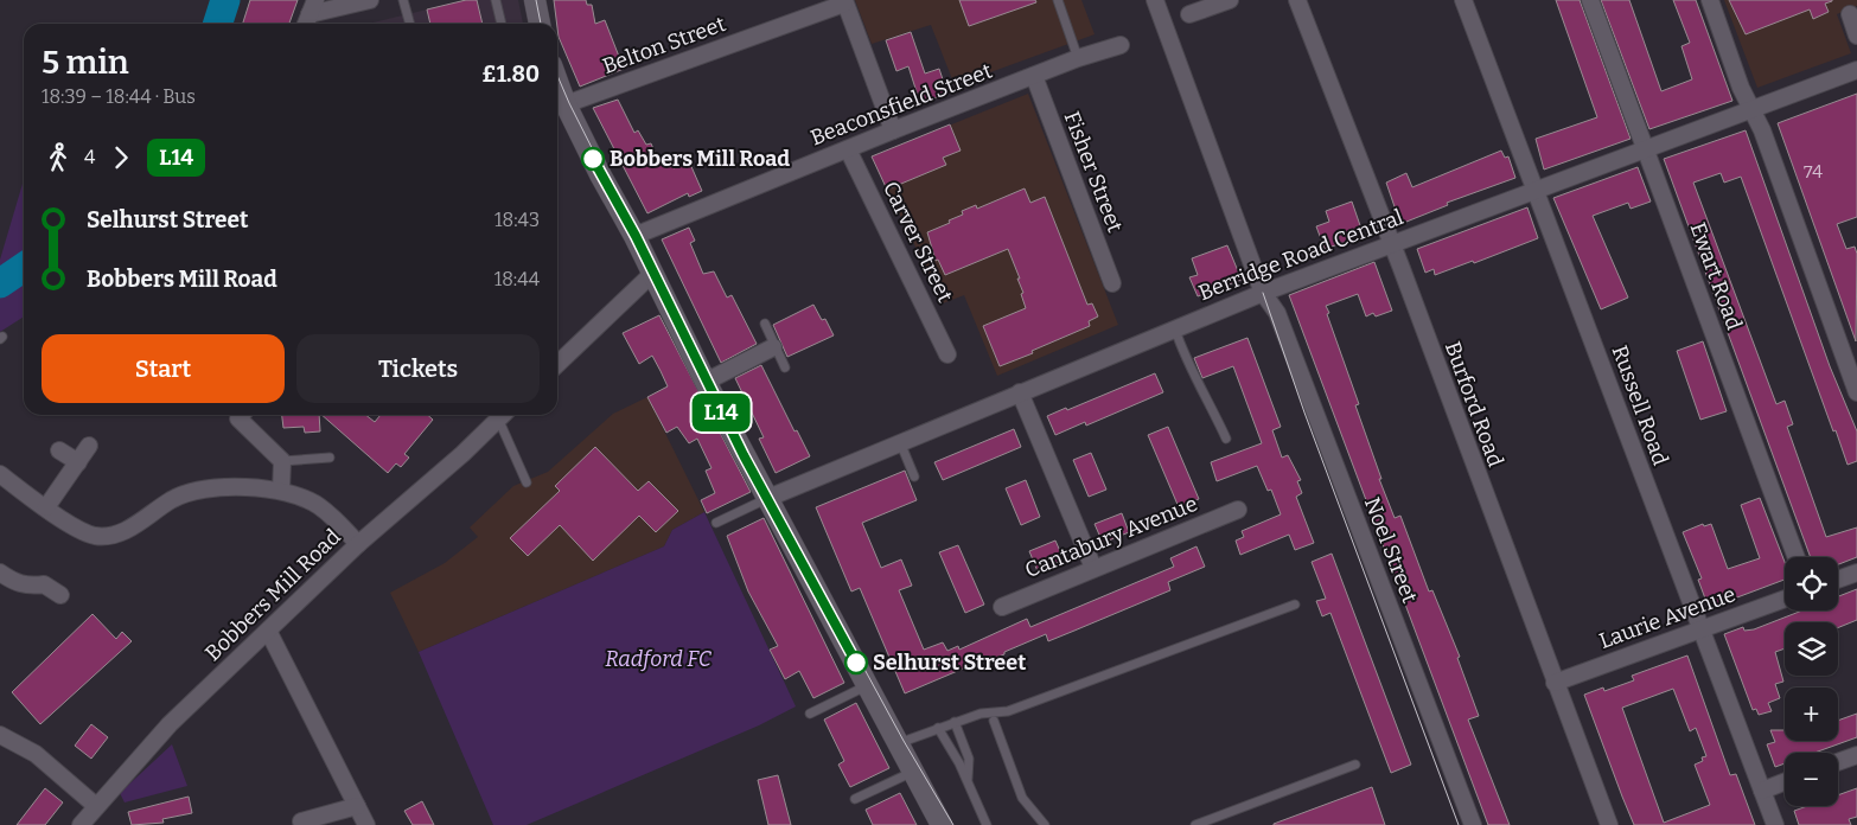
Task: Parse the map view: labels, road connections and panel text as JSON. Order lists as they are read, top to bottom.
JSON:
{
  "streets": {
    "street": [
      "Belton Street",
      "Beaconsfield Street",
      "Fisher Street",
      "Carver Street",
      "Berridge Road Central",
      "Ewart Road",
      "Burford Road",
      "Russell Road",
      "Cantabury Avenue",
      "Noel Street",
      "Bobbers Mill Road",
      "Laurie Avenue"
    ]
  },
  "crossings": [
    ["Beaconsfield Street", "Fisher Street"],
    ["Beaconsfield Street", "Carver Street"],
    ["Berridge Road Central", "Ewart Road"],
    ["Berridge Road Central", "Burford Road"],
    ["Berridge Road Central", "Russell Road"],
    ["Berridge Road Central", "Noel Street"],
    ["Burford Road", "Laurie Avenue"],
    ["Russell Road", "Laurie Avenue"]
  ],
  "parks": ["Radford FC"],
  "places": ["Bobbers Mill Road", "Selhurst Street"],
  "lines": ["bus line L14"],
  "house_numbers": ["74"],
  "page": {
    "on_map": "L14",
    "heading": ["5 min", "18:39 – 18:44 · Bus", "£1.80"],
    "legs": ["4", "L14"],
    "list": [
      {
        "name": "Selhurst Street",
        "value": "18:43"
      },
      {
        "name": "Bobbers Mill Road",
        "value": "18:44"
      }
    ],
    "buttons": ["Start", "Tickets"],
    "map_buttons": ["+", "−"]
  }
}
